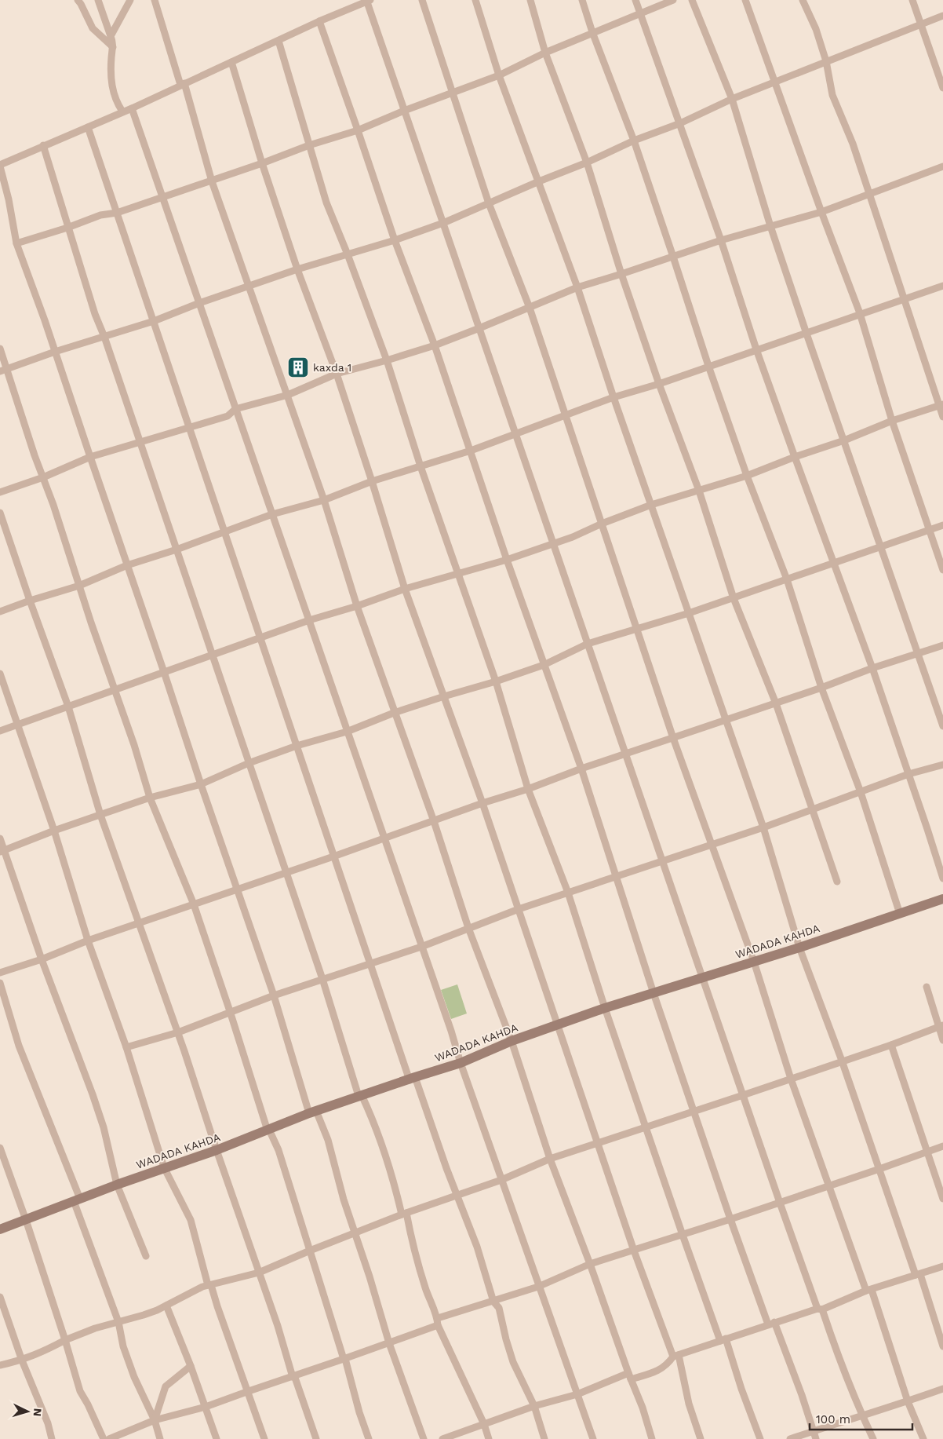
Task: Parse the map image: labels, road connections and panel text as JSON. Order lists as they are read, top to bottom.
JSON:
{
  "streets": {
    "main road": ["WADADA KAHDA"]
  },
  "places": {
    "building": ["kaxda 1"]
  },
  "scale_bar": "100 m",
  "north": "right"
}
